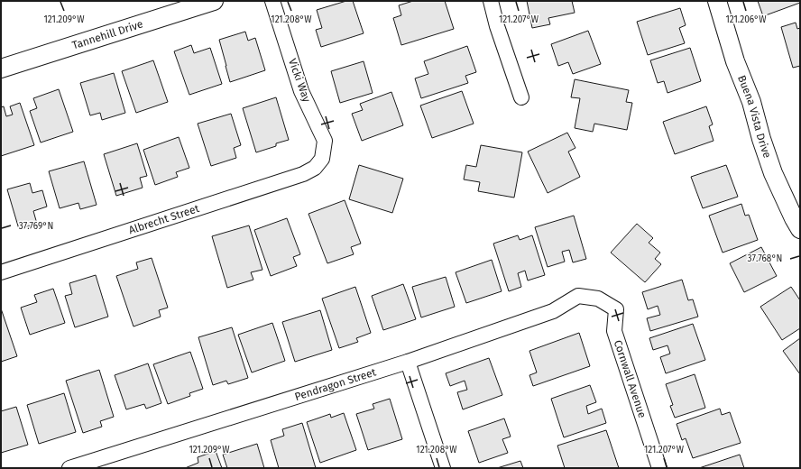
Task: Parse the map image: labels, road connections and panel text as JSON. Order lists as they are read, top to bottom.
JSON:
{
  "streets": {
    "street": [
      "Tannehill Drive",
      "Vicki Way",
      "Buena Vista Drive",
      "Albrecht Street",
      "Cornwall Avenue",
      "Pendragon Street"
    ]
  },
  "crossings": [
    ["Vicki Way", "Albrecht Street"],
    ["Cornwall Avenue", "Pendragon Street"]
  ],
  "coordinates": [
    "121.209°W",
    "121.208°W",
    "121.207°W",
    "121.206°W",
    "37.769°N",
    "37.768°N"
  ]
}
